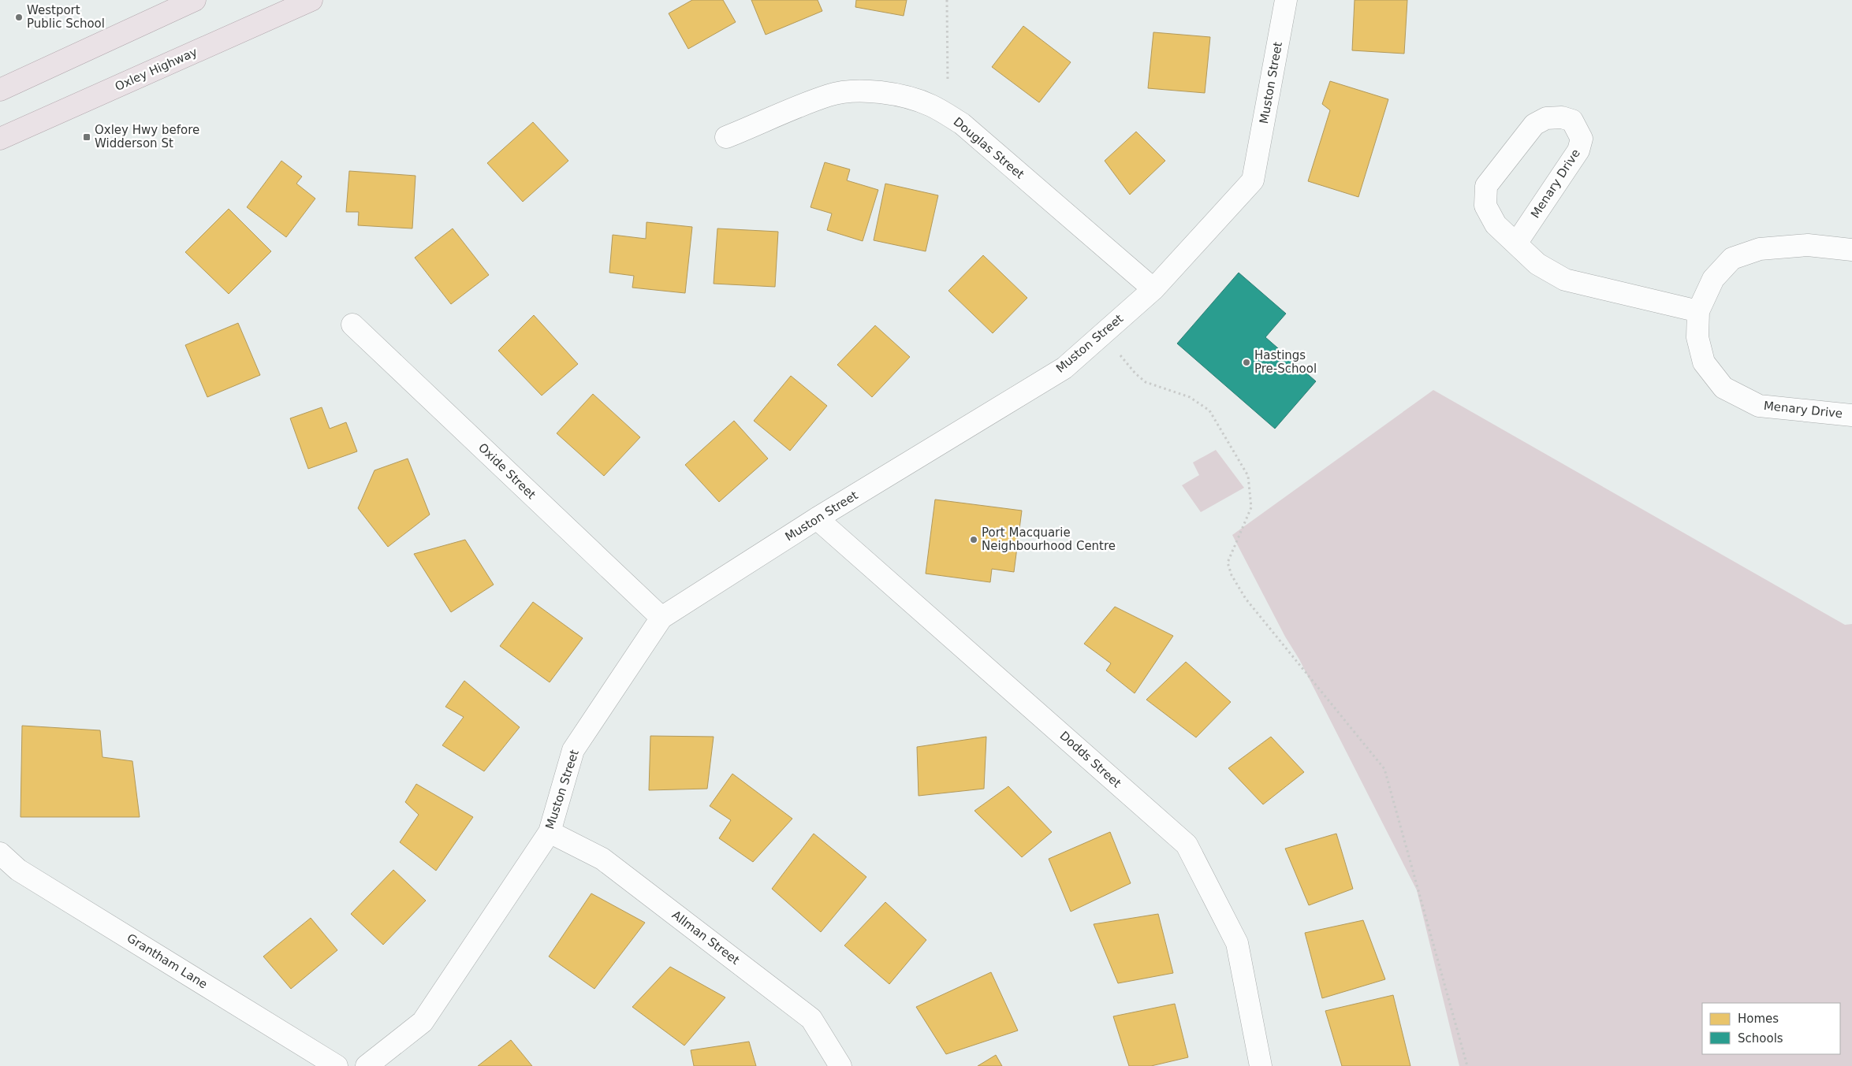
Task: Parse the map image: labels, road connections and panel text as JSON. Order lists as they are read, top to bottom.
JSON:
{
  "streets": {
    "main road": ["Oxley Highway"],
    "street": [
      "Muston Street",
      "Douglas Street",
      "Menary Drive",
      "Oxide Street",
      "Dodds Street",
      "Allman Street",
      "Grantham Lane"
    ]
  },
  "crossings": [
    ["Muston Street", "Douglas Street"],
    ["Muston Street", "Oxide Street"],
    ["Muston Street", "Dodds Street"],
    ["Muston Street", "Allman Street"]
  ],
  "places": {
    "other": ["Westport Public School", "Hastings Pre-School", "Port Macquarie Neighbourhood Centre"],
    "transit": ["Oxley Hwy before Widderson St"]
  },
  "legend": ["Homes", "Schools"]
}
